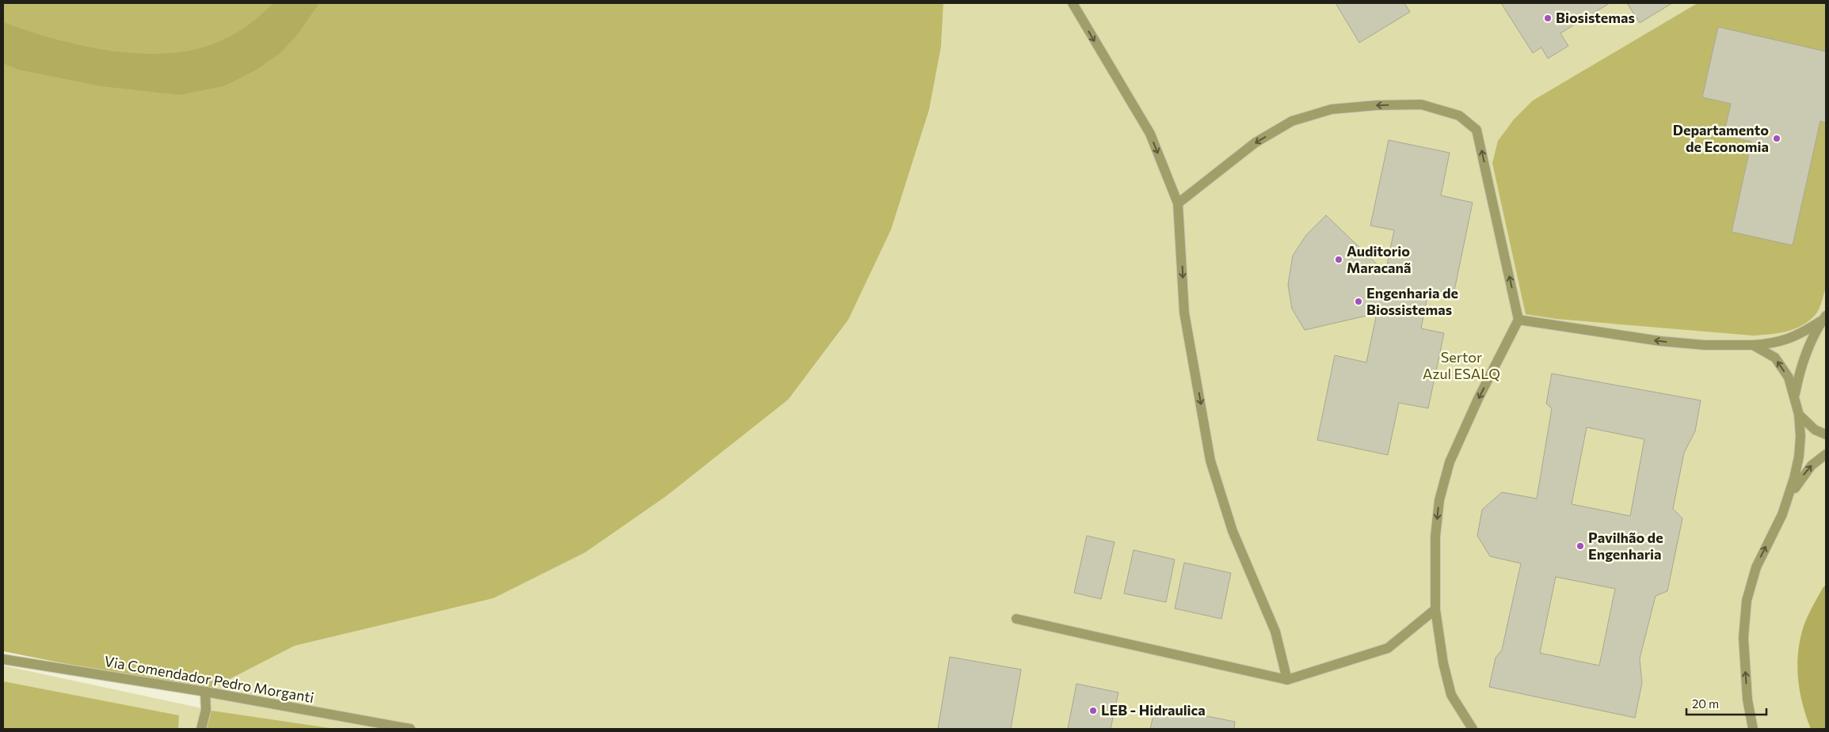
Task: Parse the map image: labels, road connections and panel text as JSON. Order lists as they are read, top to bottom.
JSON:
{
  "streets": {
    "street": ["Via Comendador Pedro Morganti"]
  },
  "parks": ["Sertor Azul ESALQ"],
  "places": [
    "Biosistemas",
    "Departamento de Economia",
    "Auditorio Maracanã",
    "Engenharia de Biossistemas",
    "Pavilhão de Engenharia",
    "LEB - Hidraulica"
  ],
  "scale_bar": "20 m"
}
